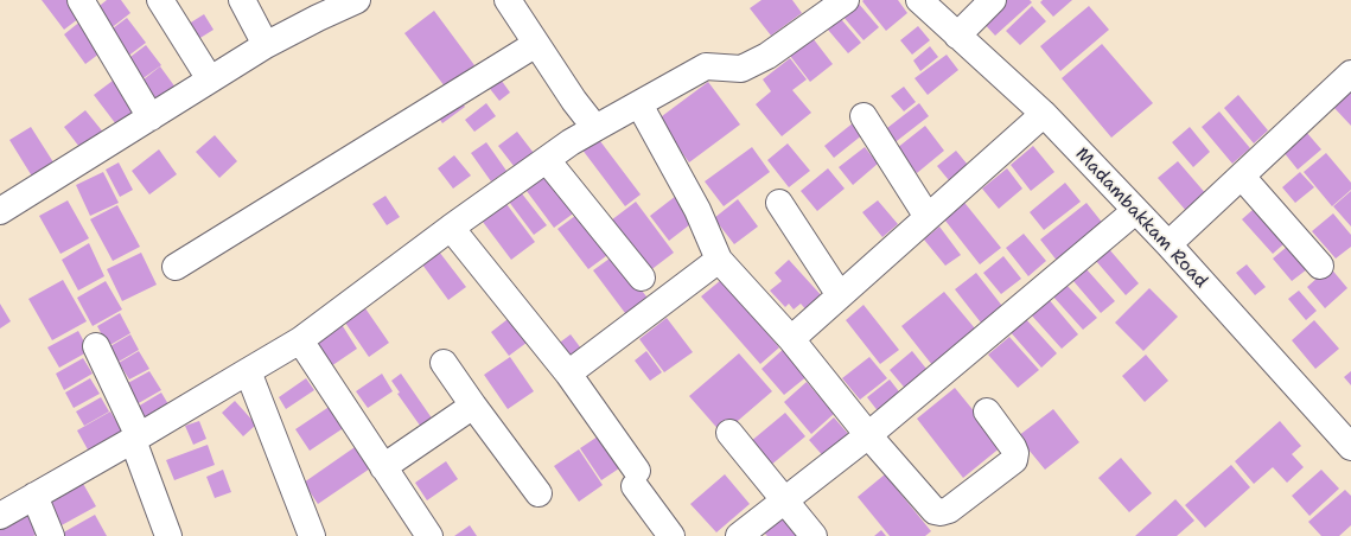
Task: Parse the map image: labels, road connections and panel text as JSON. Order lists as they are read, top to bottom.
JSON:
{
  "streets": {
    "street": ["Madambakkam Road"]
  }
}
